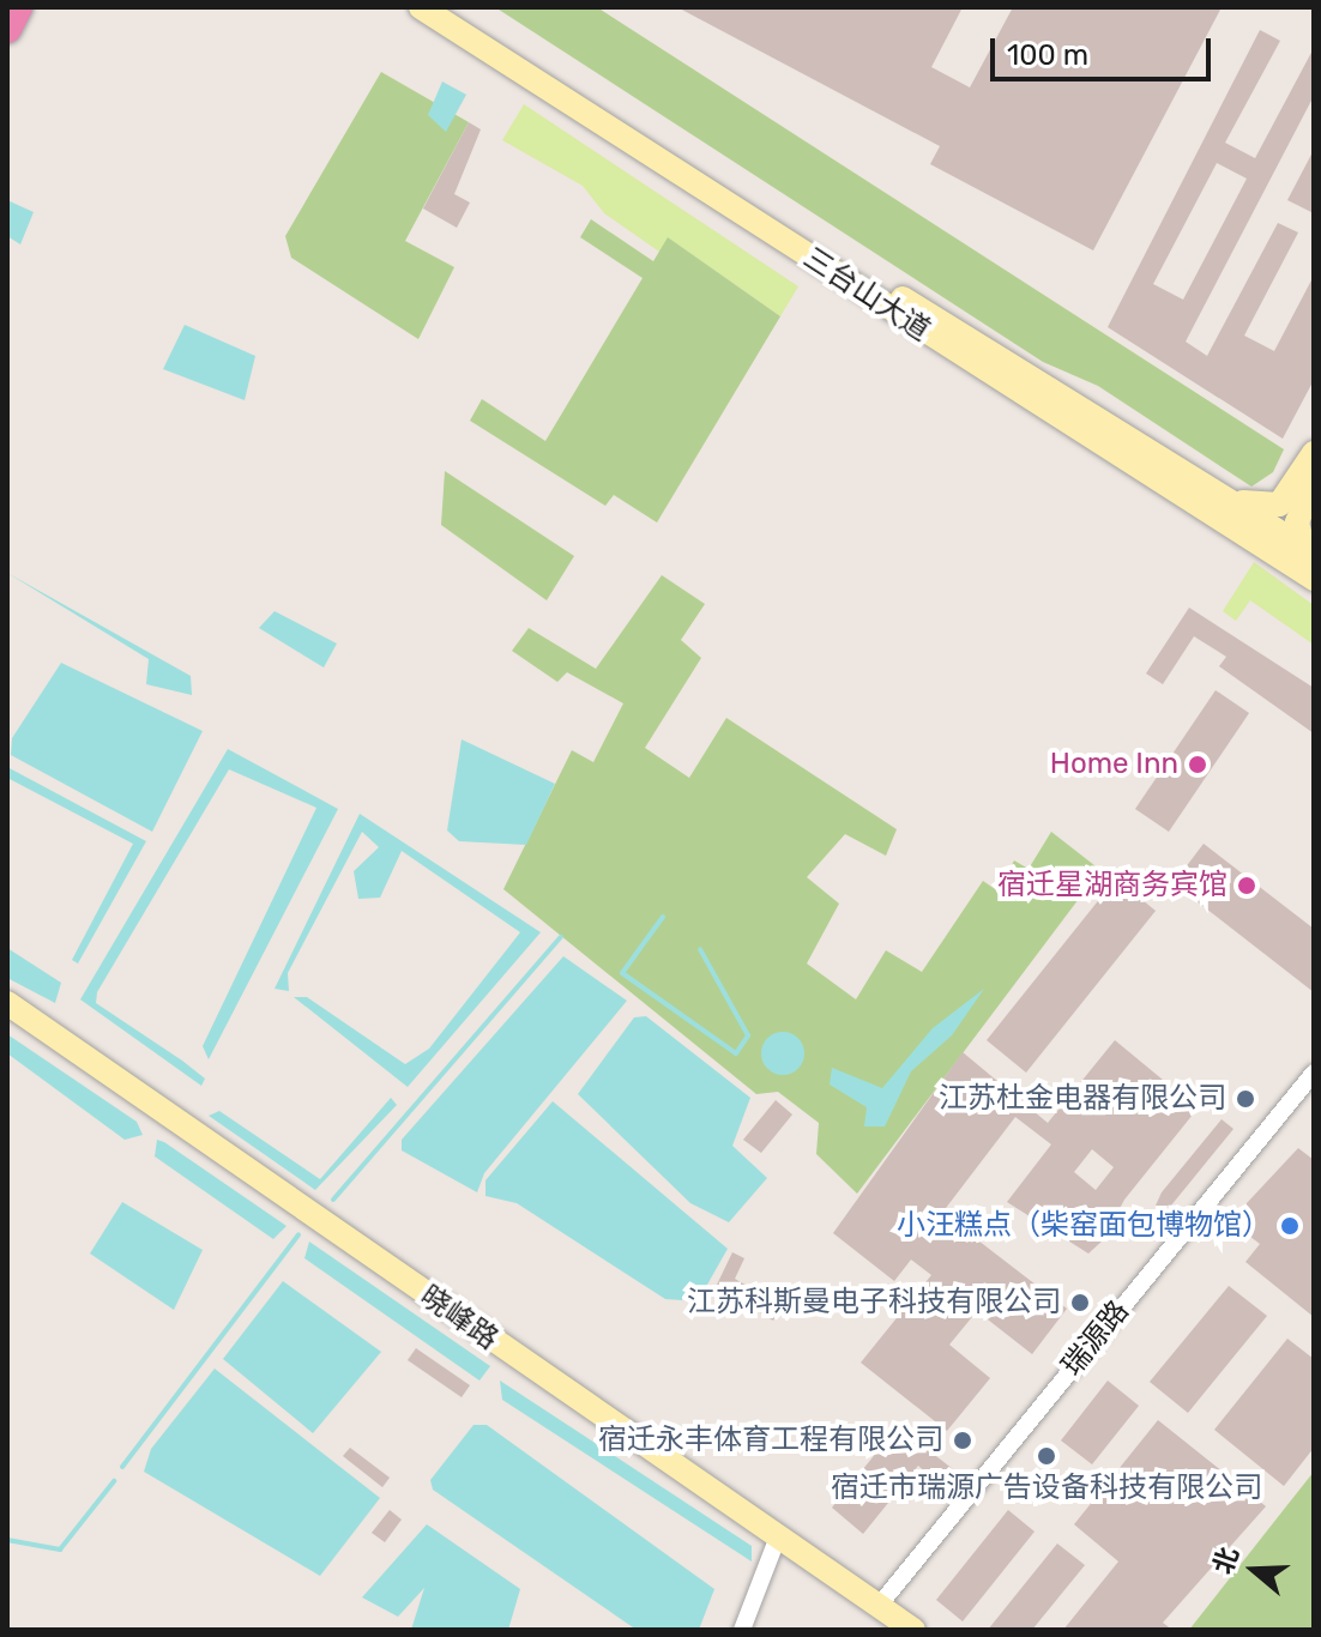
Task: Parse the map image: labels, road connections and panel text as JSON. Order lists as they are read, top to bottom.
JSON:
{
  "streets": {
    "main road": ["三台山大道", "晓峰路"],
    "street": ["瑞源路"]
  },
  "crossings": [
    ["晓峰路", "瑞源路"]
  ],
  "places": [
    "Home Inn",
    "宿迁星湖商务宾馆",
    "江苏杜金电器有限公司",
    "小汪糕点（柴窑面包博物馆）",
    "江苏科斯曼电子科技有限公司",
    "宿迁永丰体育工程有限公司",
    "宿迁市瑞源广告设备科技有限公司"
  ],
  "scale_bar": "100 m",
  "north": "left"
}
